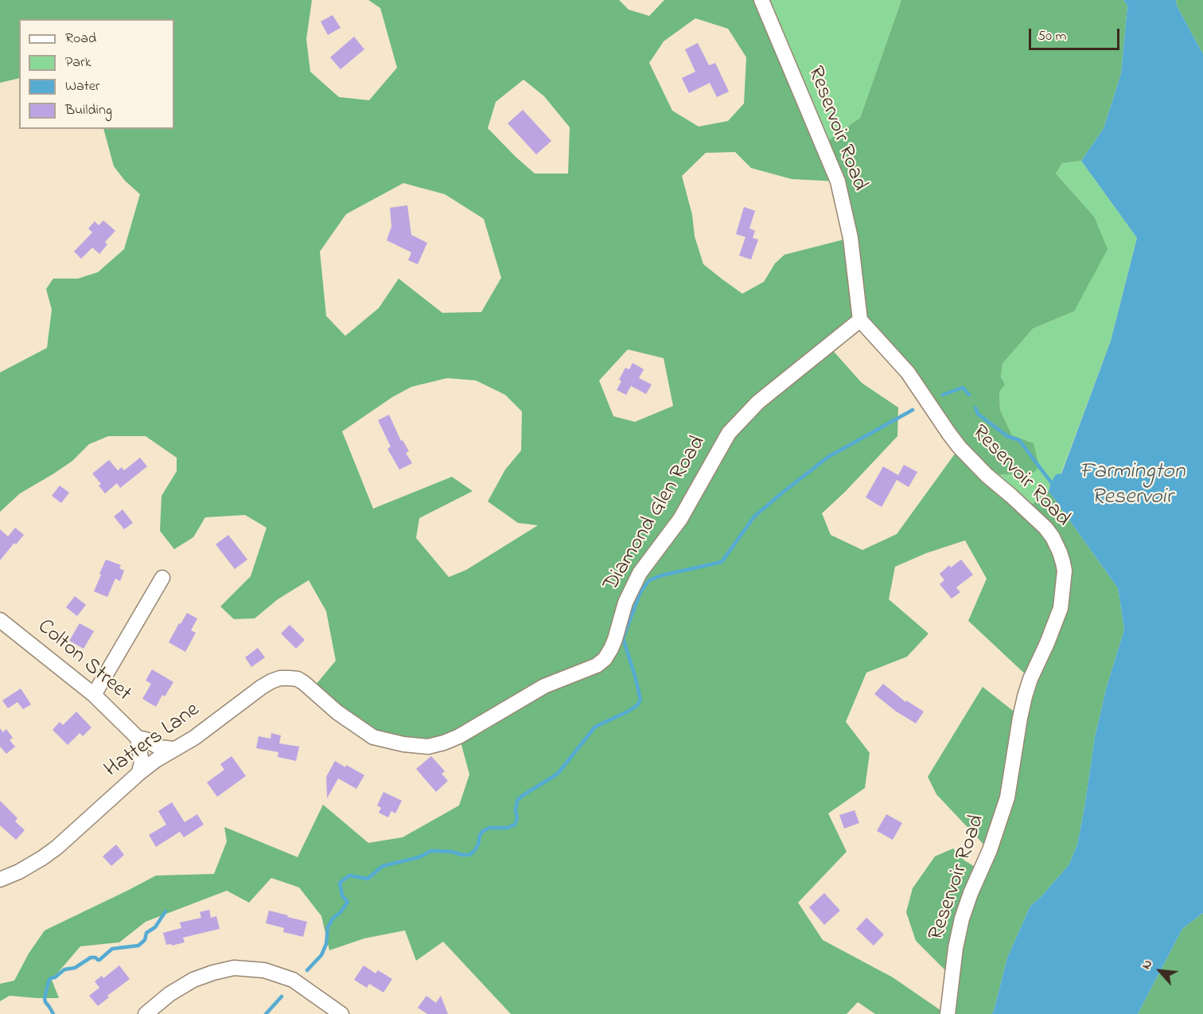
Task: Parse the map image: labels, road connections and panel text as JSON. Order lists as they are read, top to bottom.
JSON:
{
  "streets": {
    "street": [
      "Reservoir Road",
      "Diamond Glen Road",
      "Colton Street",
      "Hatters Lane"
    ]
  },
  "crossings": [
    ["Reservoir Road", "Diamond Glen Road"],
    ["Diamond Glen Road", "Hatters Lane"],
    ["Colton Street", "Hatters Lane"]
  ],
  "water": ["Farmington Reservoir"],
  "legend": [
    "Road",
    "Park",
    "Water",
    "Building"
  ],
  "scale_bar": "50 m",
  "north": "top left"
}
